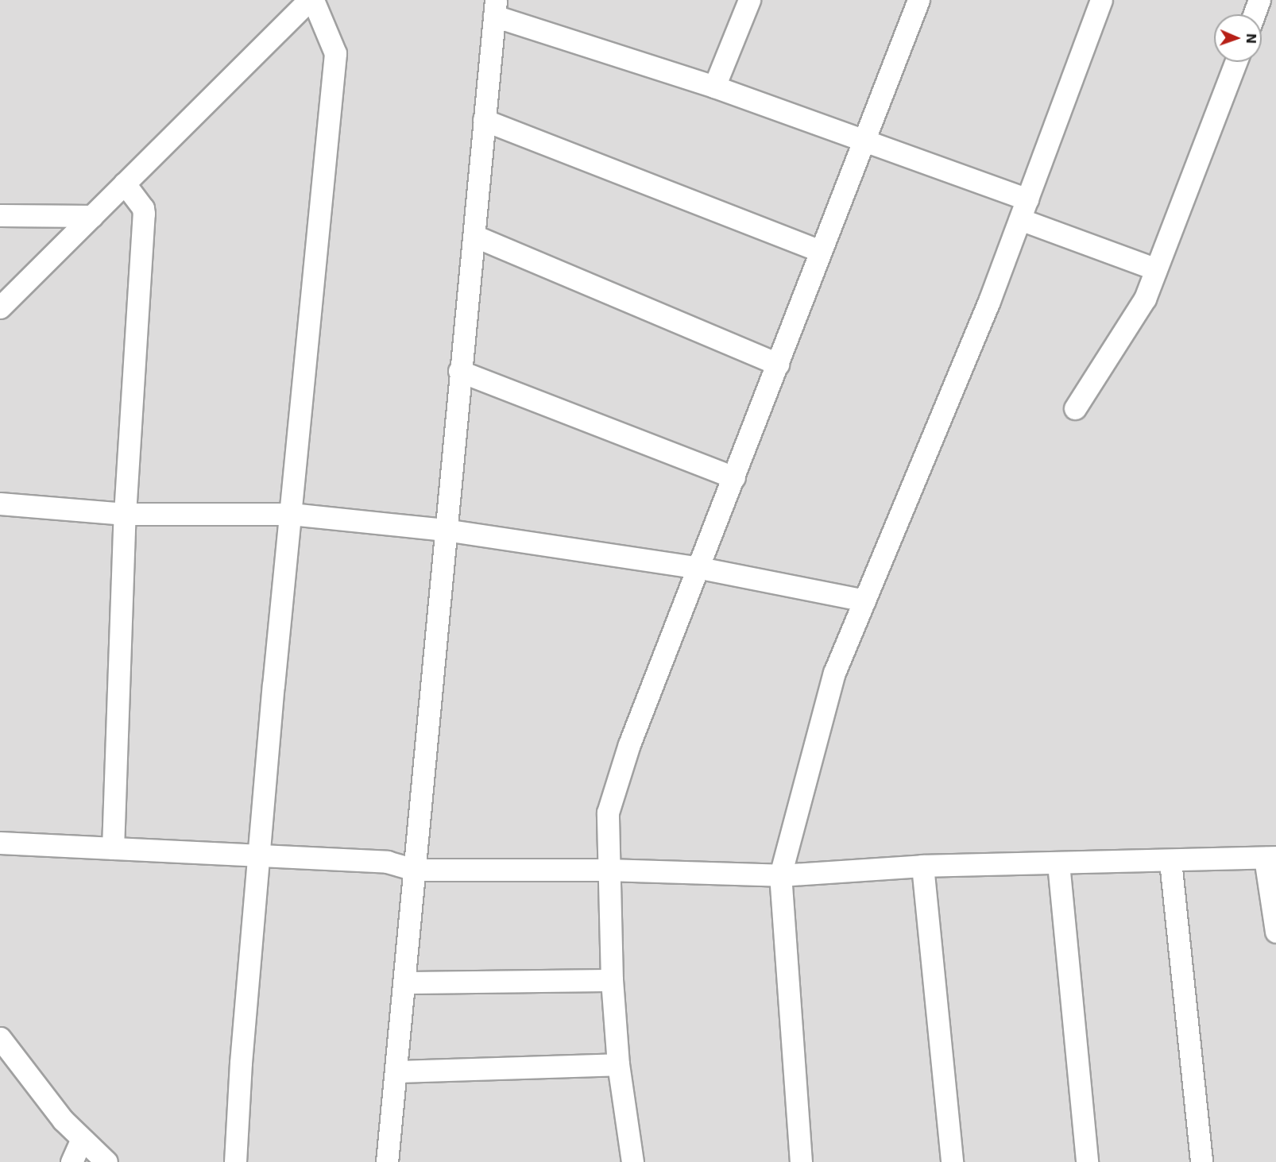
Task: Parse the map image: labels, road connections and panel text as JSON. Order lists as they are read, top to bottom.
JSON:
{
  "north": "right"
}
